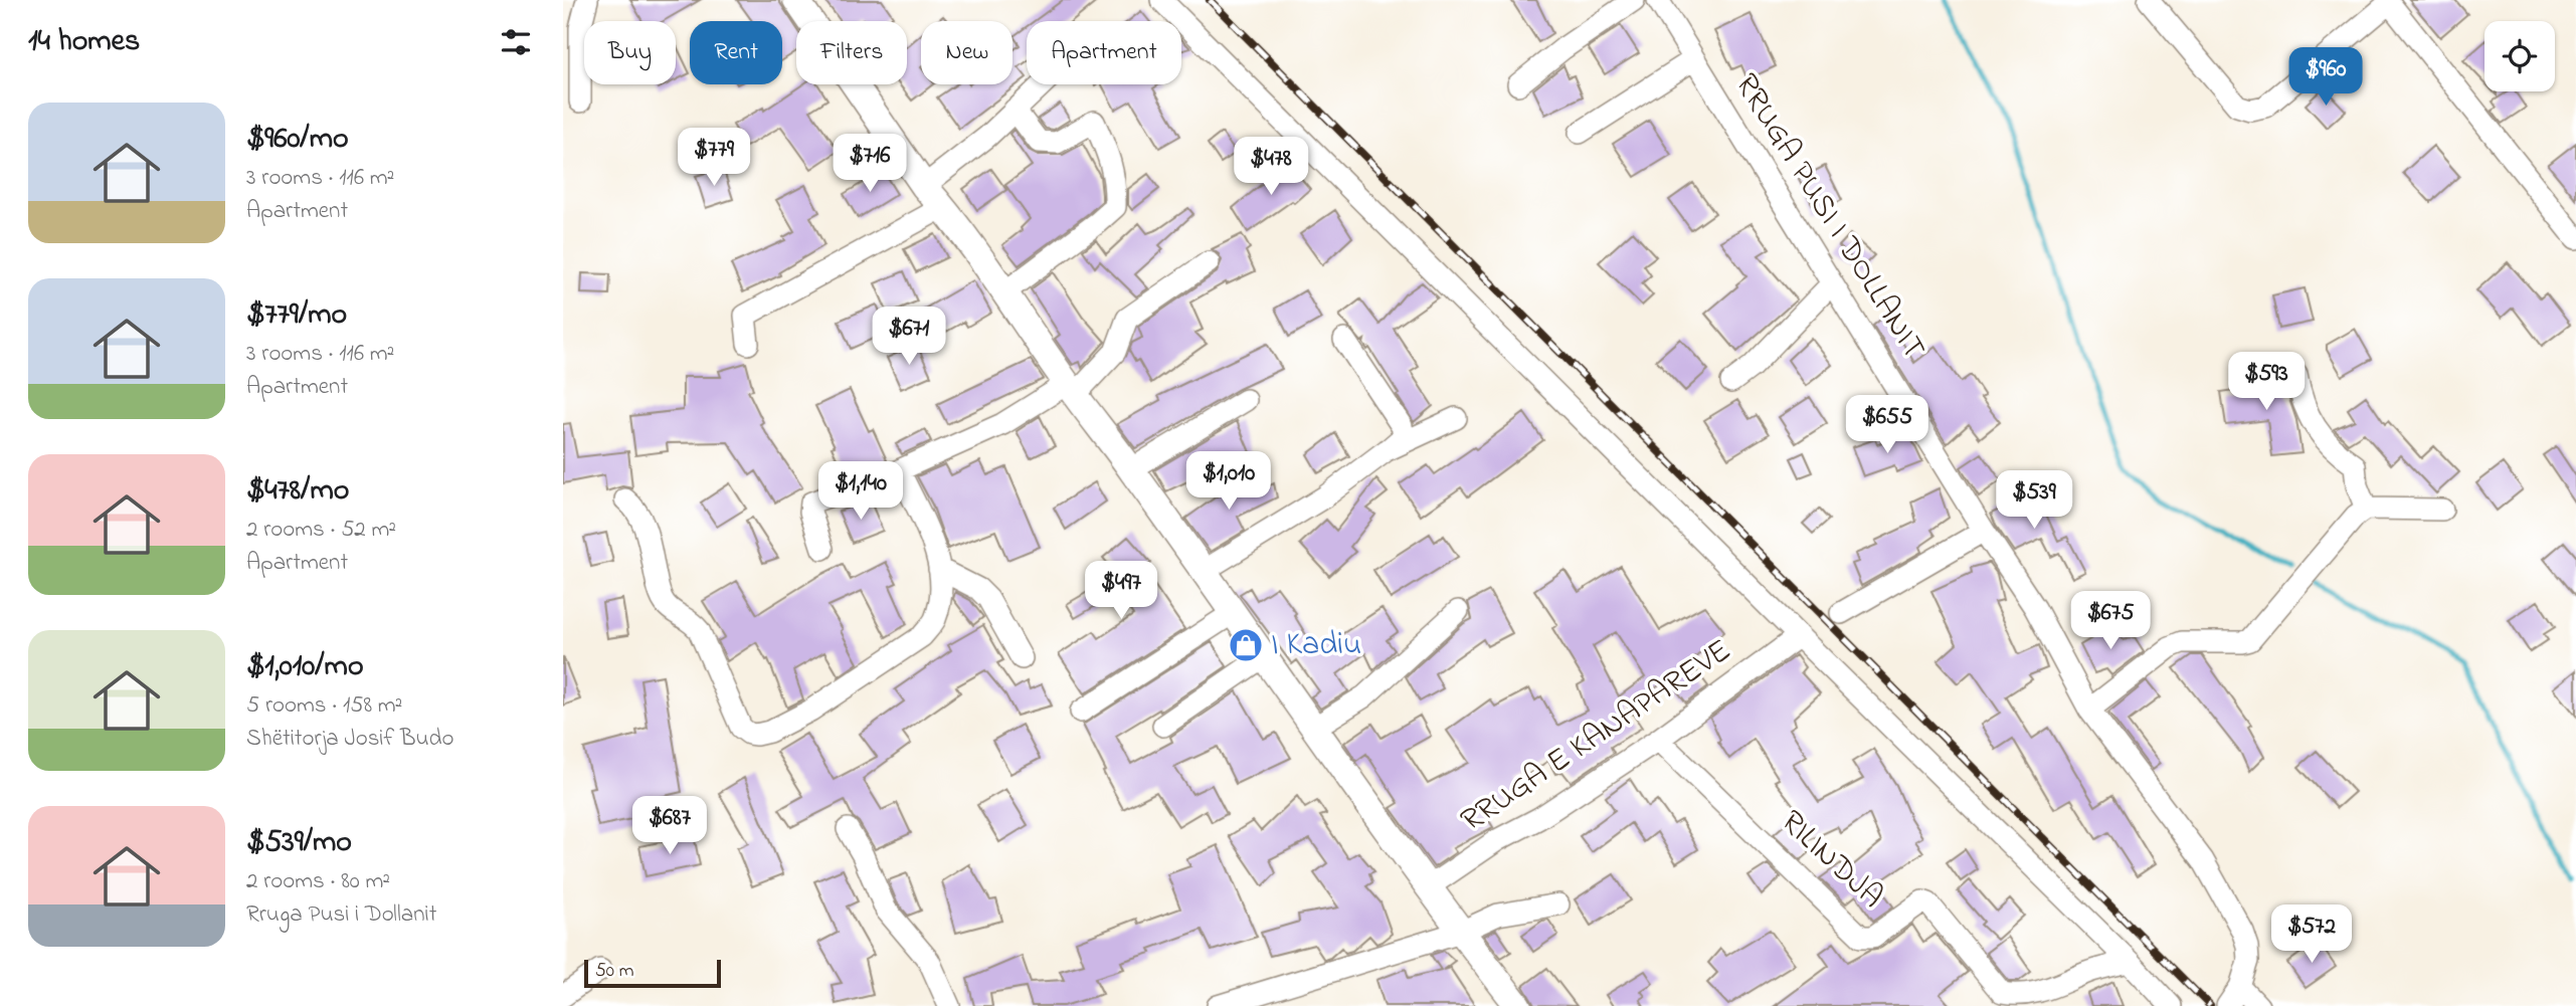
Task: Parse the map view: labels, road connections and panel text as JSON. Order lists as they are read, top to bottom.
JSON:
{
  "streets": {
    "street": ["RRUGA PUSI I DOLLANIT", "RRUGA E KANAPAREVE", "RILINDJA"]
  },
  "crossings": [
    ["RRUGA E KANAPAREVE", "RILINDJA"]
  ],
  "places": {
    "shop": ["I Kadiu"]
  },
  "scale_bar": "50 m",
  "page": {
    "heading": "14 homes",
    "chip": [
      "Buy",
      "Rent",
      "Filters",
      "New",
      "Apartment"
    ],
    "price": [
      "$960",
      "$779",
      "$716",
      "$478",
      "$671",
      "$593",
      "$655",
      "$1,010",
      "$1,140",
      "$539",
      "$497",
      "$675",
      "$687",
      "$572"
    ],
    "list": [
      {
        "name": "$960/mo",
        "note": "3 rooms · 116 m² · Apartment"
      },
      {
        "name": "$779/mo",
        "note": "3 rooms · 116 m² · Apartment"
      },
      {
        "name": "$478/mo",
        "note": "2 rooms · 52 m² · Apartment"
      },
      {
        "name": "$1,010/mo",
        "note": "5 rooms · 158 m² · Shëtitorja Josif Budo"
      },
      {
        "name": "$539/mo",
        "note": "2 rooms · 80 m² · Rruga Pusi i Dollanit"
      }
    ],
    "scale": "50 m"
  }
}
